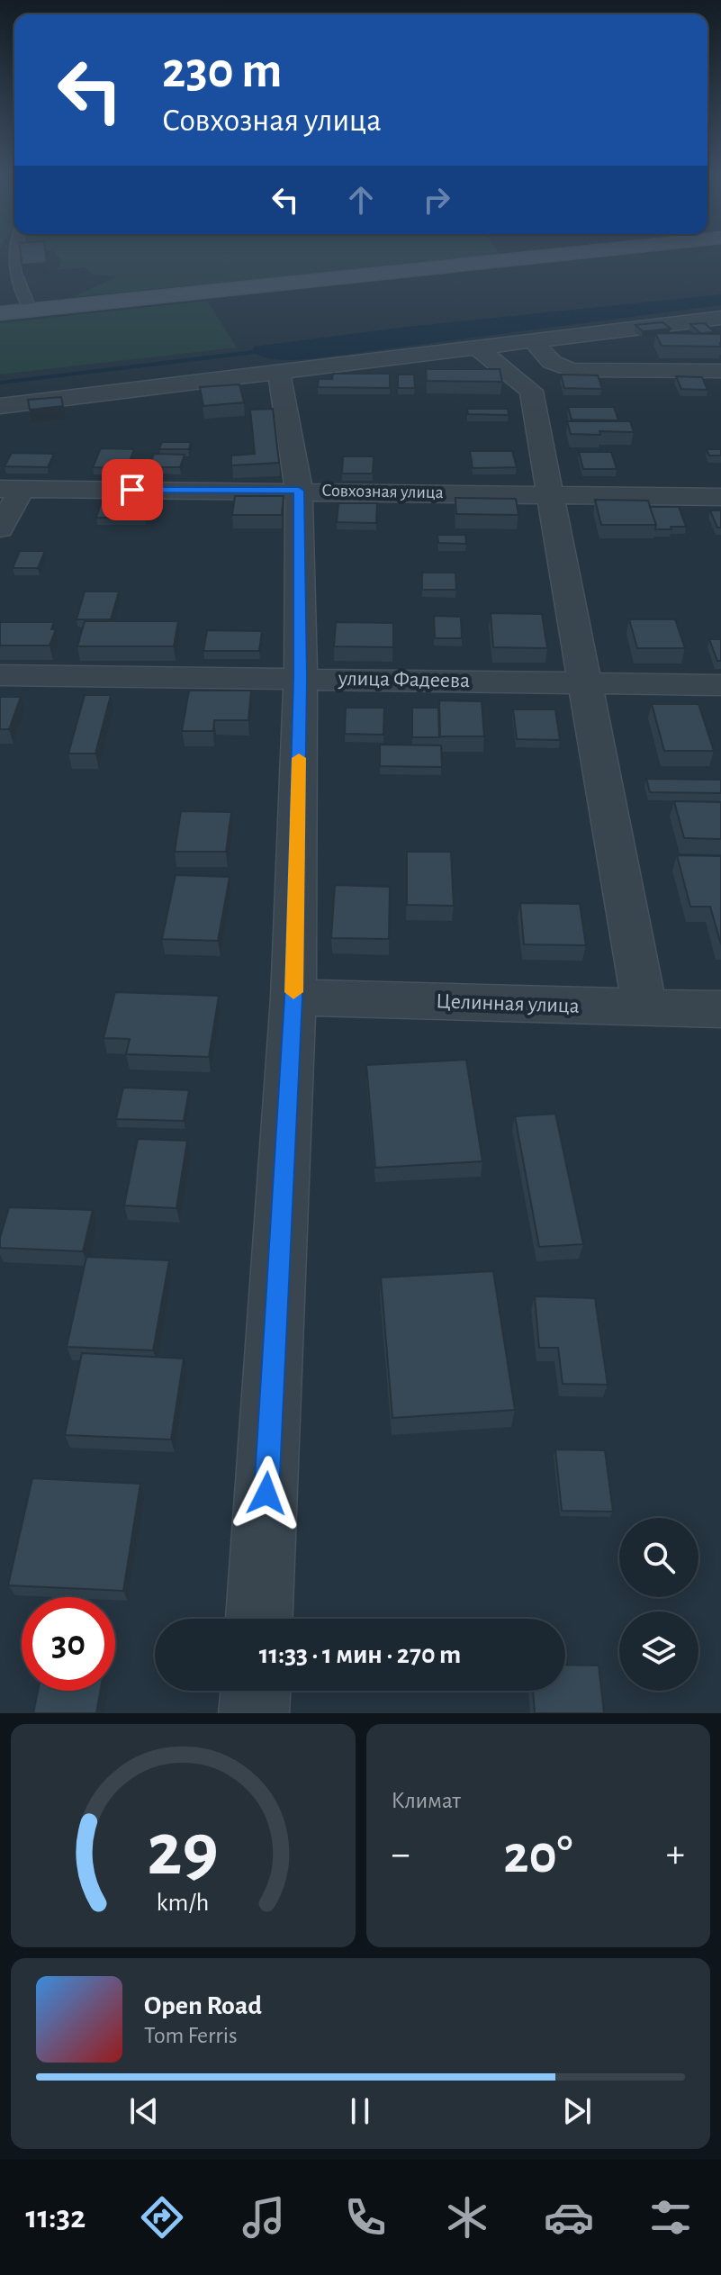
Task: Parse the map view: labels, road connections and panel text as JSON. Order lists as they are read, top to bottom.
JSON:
{
  "streets": {
    "street": ["Совхозная улица", "улица Фадеева", "Целинная улица"]
  },
  "page": {
    "turn": ["230 m", "Совхозная улица"],
    "limit": "30",
    "trip": "11:33 · 1 мин · 270 m",
    "tile": "Климат",
    "heat": ["−", "20°", "+"],
    "song": ["Open Road", "Tom Ferris"],
    "tabs": "11:32",
    "gauge": ["29", "km/h"]
  }
}
